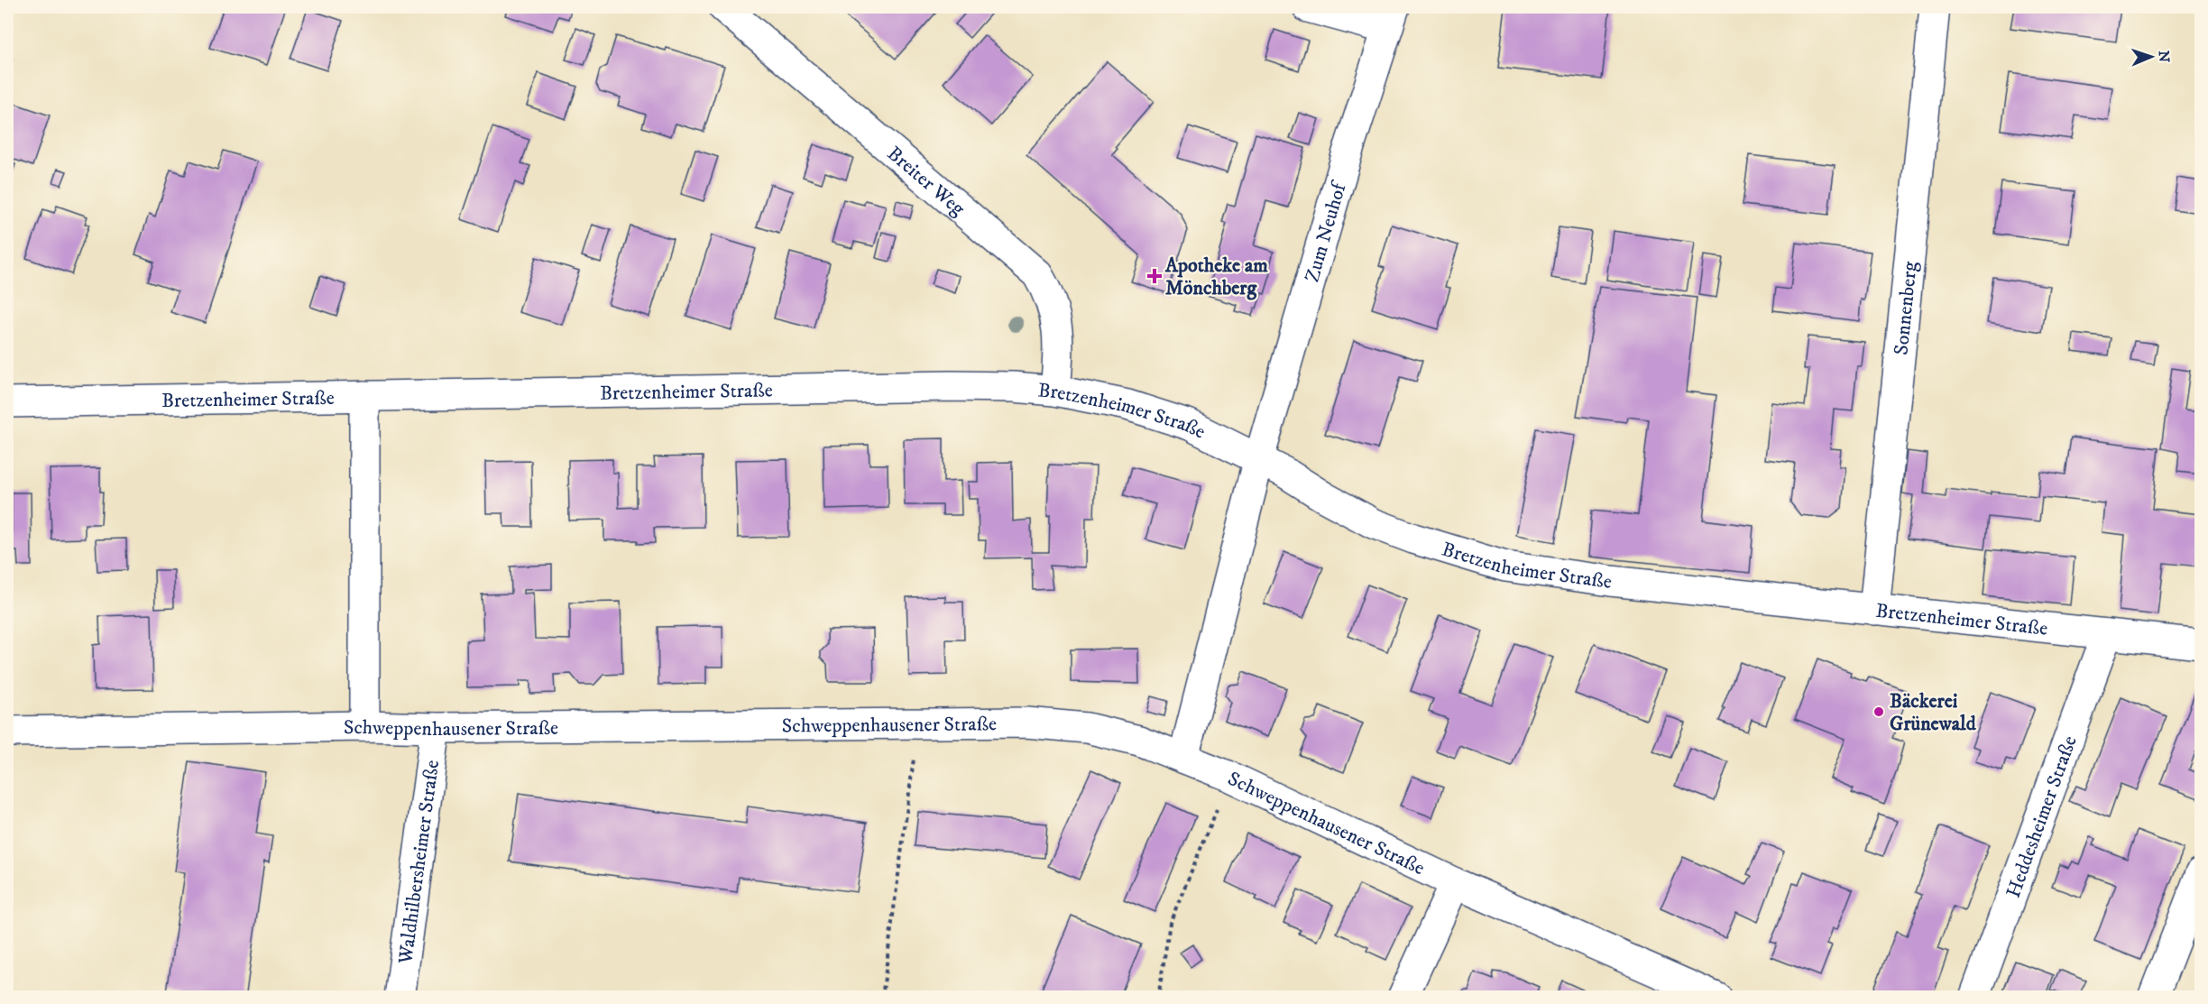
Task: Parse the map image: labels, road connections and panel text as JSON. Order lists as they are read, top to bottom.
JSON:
{
  "streets": {
    "street": [
      "Breiter Weg",
      "Zum Neuhof",
      "Sonnenberg",
      "Bretzenheimer Straße",
      "Schweppenhausener Straße",
      "Heddesheimer Straße",
      "Waldhilbersheimer Straße"
    ]
  },
  "crossings": [
    ["Breiter Weg", "Bretzenheimer Straße"],
    ["Zum Neuhof", "Bretzenheimer Straße"],
    ["Zum Neuhof", "Schweppenhausener Straße"],
    ["Sonnenberg", "Bretzenheimer Straße"],
    ["Bretzenheimer Straße", "Heddesheimer Straße"],
    ["Schweppenhausener Straße", "Waldhilbersheimer Straße"]
  ],
  "places": {
    "health": ["Apotheke am Mönchberg"],
    "other": ["Bäckerei Grünewald"]
  },
  "north": "right"
}
